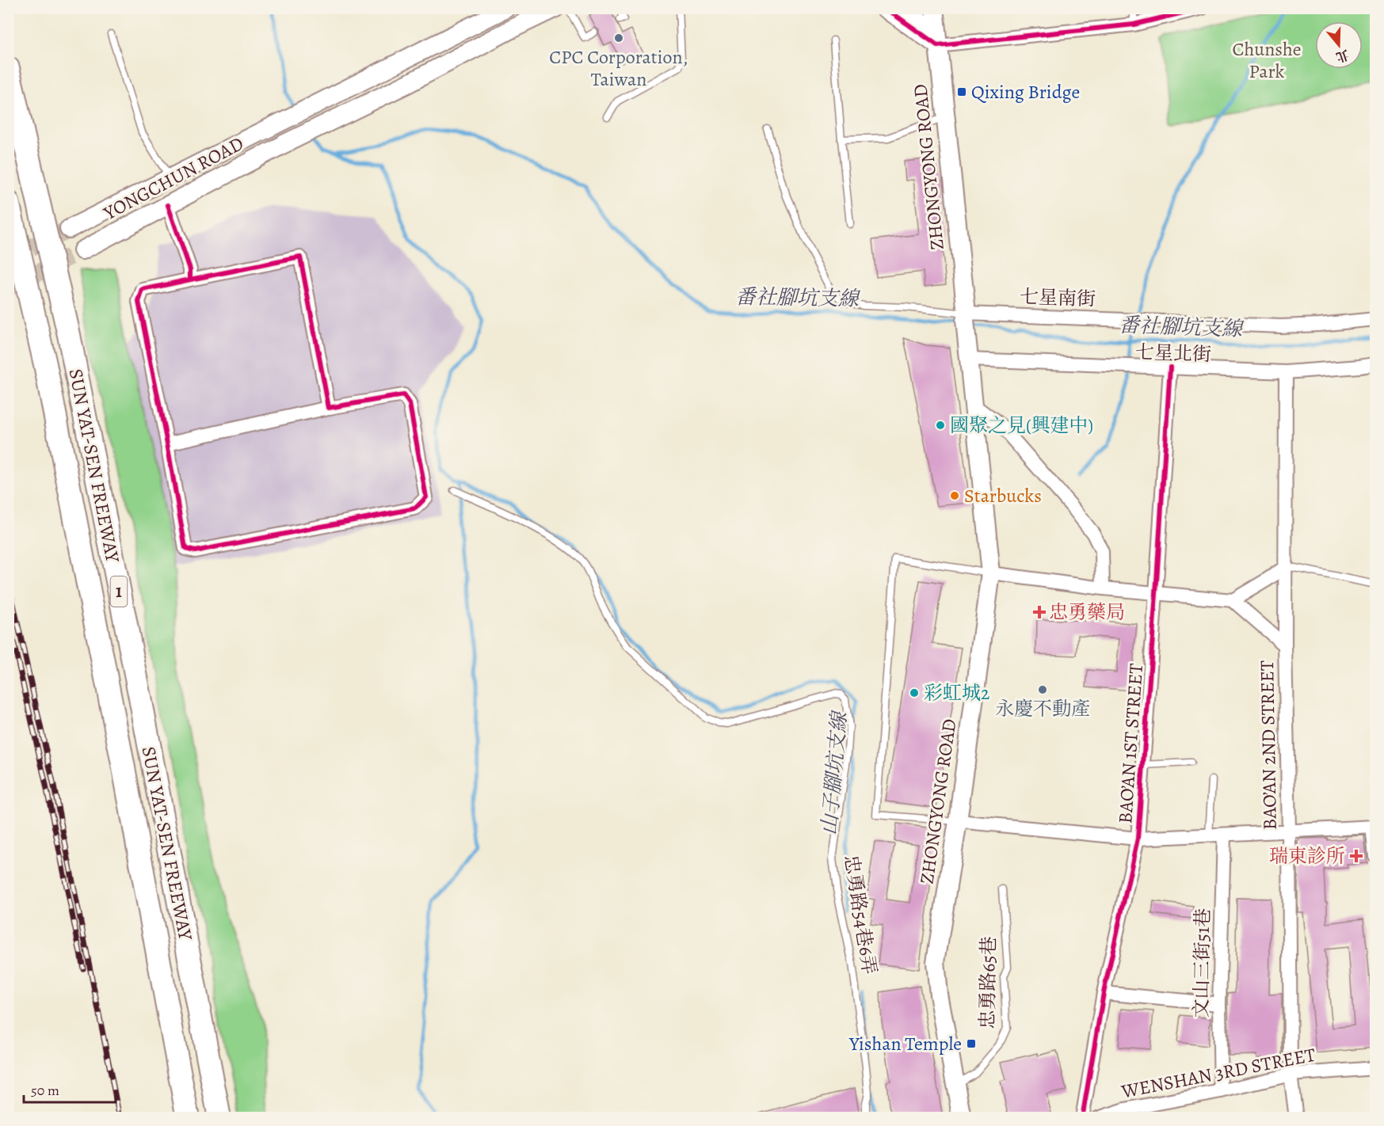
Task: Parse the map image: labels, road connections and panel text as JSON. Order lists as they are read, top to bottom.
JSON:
{
  "streets": {
    "highway": ["SUN YAT-SEN FREEWAY", "1"],
    "street": [
      "ZHONGYONG ROAD",
      "YONGCHUN ROAD",
      "七星南街",
      "七星北街",
      "BAO’AN 1ST STREET",
      "BAO’AN 2ND STREET",
      "文山三街51巷",
      "WENSHAN 3RD STREET"
    ],
    "lane": ["忠勇路54巷6弄", "忠勇路65巷"]
  },
  "crossings": [
    ["ZHONGYONG ROAD", "七星南街"],
    ["ZHONGYONG ROAD", "七星北街"],
    ["ZHONGYONG ROAD", "忠勇路65巷"],
    ["七星北街", "BAO’AN 1ST STREET"],
    ["七星北街", "BAO’AN 2ND STREET"],
    ["BAO’AN 2ND STREET", "WENSHAN 3RD STREET"],
    ["文山三街51巷", "WENSHAN 3RD STREET"]
  ],
  "water": ["番社腳坑支線", "山子腳坑支線"],
  "parks": ["Chunshe Park"],
  "places": {
    "other": [
      "CPC Corporation, Taiwan",
      "國聚之見(興建中)",
      "Starbucks",
      "永慶不動產",
      "彩虹城2"
    ],
    "transit": ["Qixing Bridge", "Yishan Temple"],
    "health": ["忠勇藥局", "瑞東診所"]
  },
  "scale_bar": "50 m",
  "north": "bottom"
}
